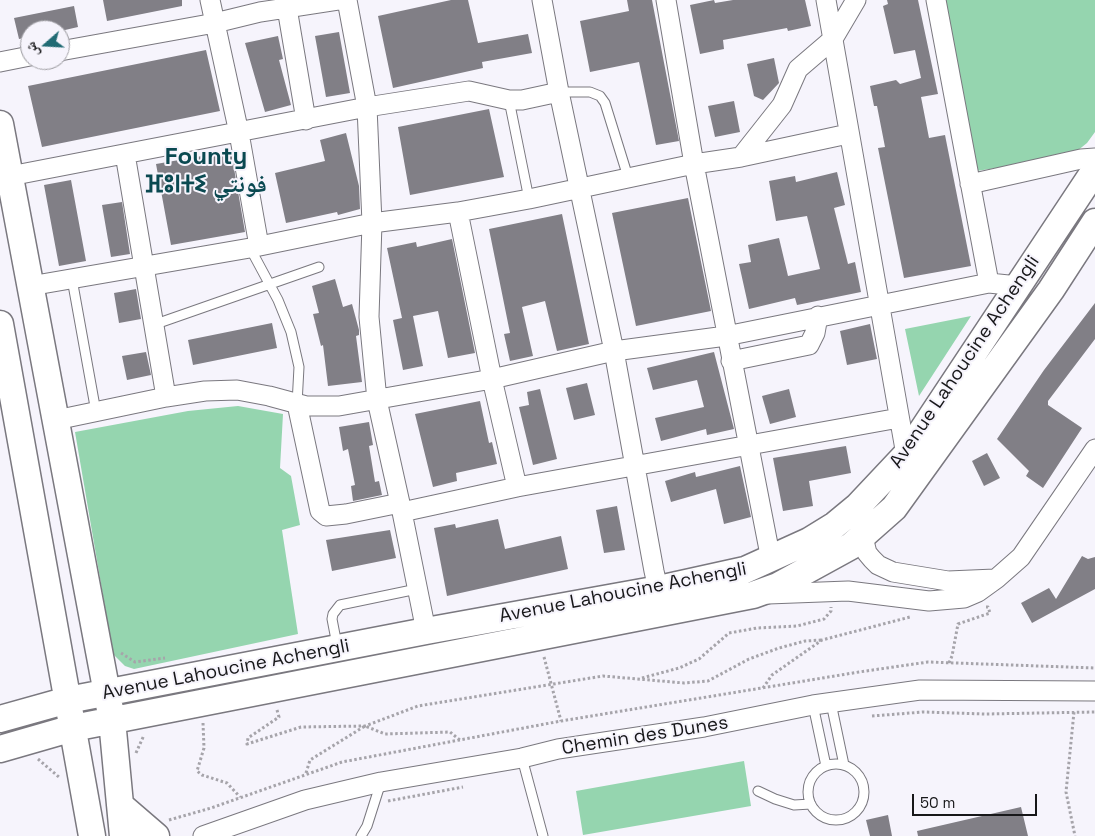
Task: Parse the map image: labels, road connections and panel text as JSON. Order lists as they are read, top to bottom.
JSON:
{
  "streets": {
    "street": ["Avenue Lahoucine Achengli", "Chemin des Dunes"]
  },
  "districts": ["Founty ⴼⵓⵏⵜⵉ فونتي"],
  "scale_bar": "50 m",
  "north": "left"
}
